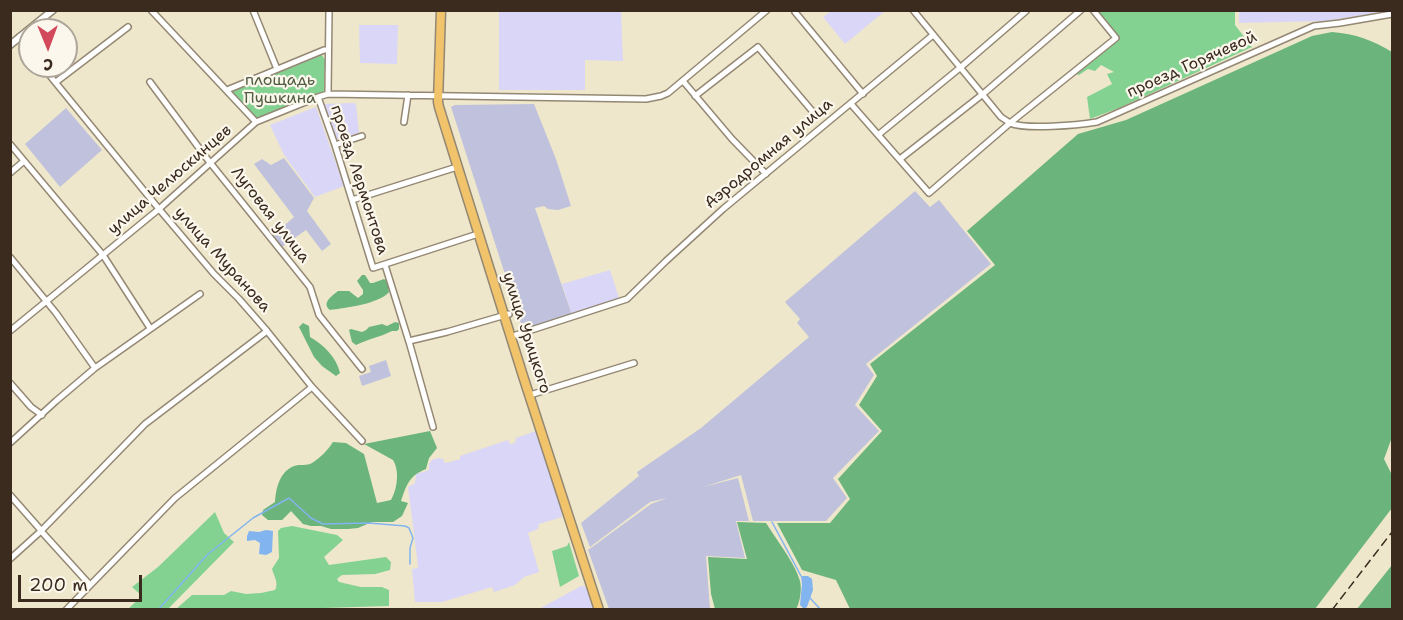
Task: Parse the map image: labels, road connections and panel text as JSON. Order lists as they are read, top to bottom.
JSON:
{
  "streets": {
    "highway": ["улица Урицкого"],
    "street": [
      "проезд Горячевой",
      "Аэродромная улица",
      "улица Челюскинцев",
      "проезд Лермонтова",
      "Луговая улица",
      "улица Муранова"
    ]
  },
  "crossings": [
    ["Аэродромная улица", "улица Урицкого"],
    ["улица Челюскинцев", "проезд Лермонтова"],
    ["улица Челюскинцев", "Луговая улица"],
    ["улица Челюскинцев", "улица Муранова"],
    ["улица Челюскинцев", "улица Урицкого"]
  ],
  "parks": ["площадь Пушкина"],
  "scale_bar": "200 m",
  "north": "bottom"
}
